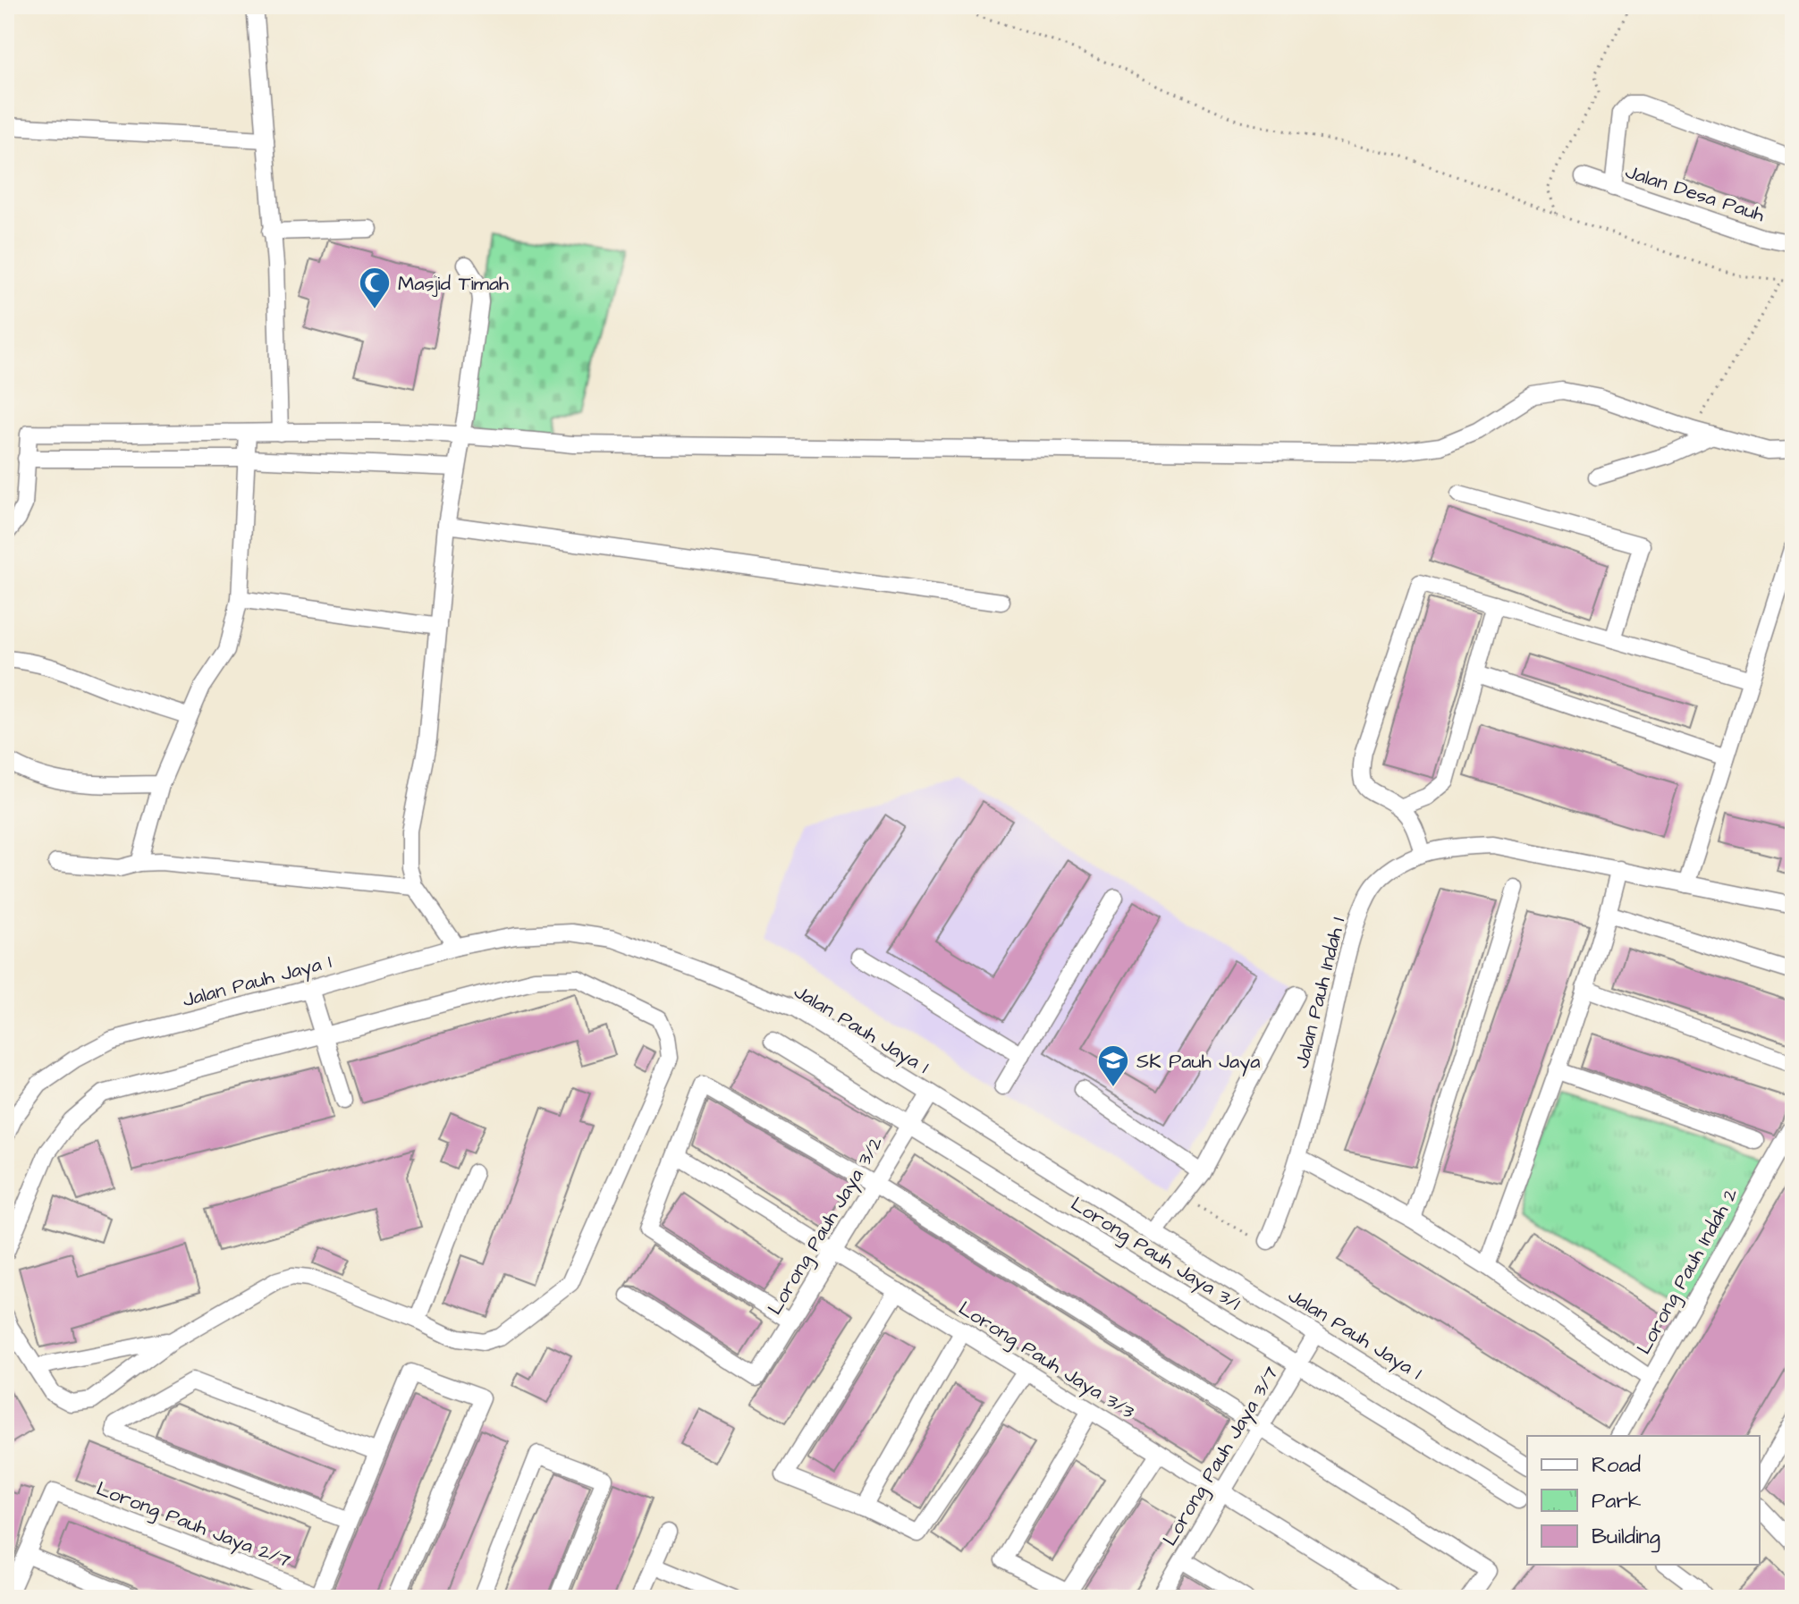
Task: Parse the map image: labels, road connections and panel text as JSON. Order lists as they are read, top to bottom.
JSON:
{
  "streets": {
    "street": [
      "Jalan Desa Pauh",
      "Jalan Pauh Jaya 1",
      "Jalan Pauh Indah 1",
      "Lorong Pauh Jaya 3/2",
      "Lorong Pauh Jaya 3/1",
      "Lorong Pauh Indah 2",
      "Lorong Pauh Jaya 3/3",
      "Lorong Pauh Jaya 3/7",
      "Lorong Pauh Jaya 2/7"
    ]
  },
  "crossings": [
    ["Jalan Pauh Jaya 1", "Lorong Pauh Jaya 3/2"],
    ["Jalan Pauh Jaya 1", "Lorong Pauh Jaya 3/7"],
    ["Lorong Pauh Jaya 3/2", "Lorong Pauh Jaya 3/1"],
    ["Lorong Pauh Jaya 3/2", "Lorong Pauh Jaya 3/3"],
    ["Lorong Pauh Jaya 3/1", "Lorong Pauh Jaya 3/7"],
    ["Lorong Pauh Jaya 3/3", "Lorong Pauh Jaya 3/7"]
  ],
  "places": {
    "mosque": ["Masjid Timah"],
    "school or university": ["SK Pauh Jaya"]
  },
  "legend": ["Road", "Park", "Building"]
}
